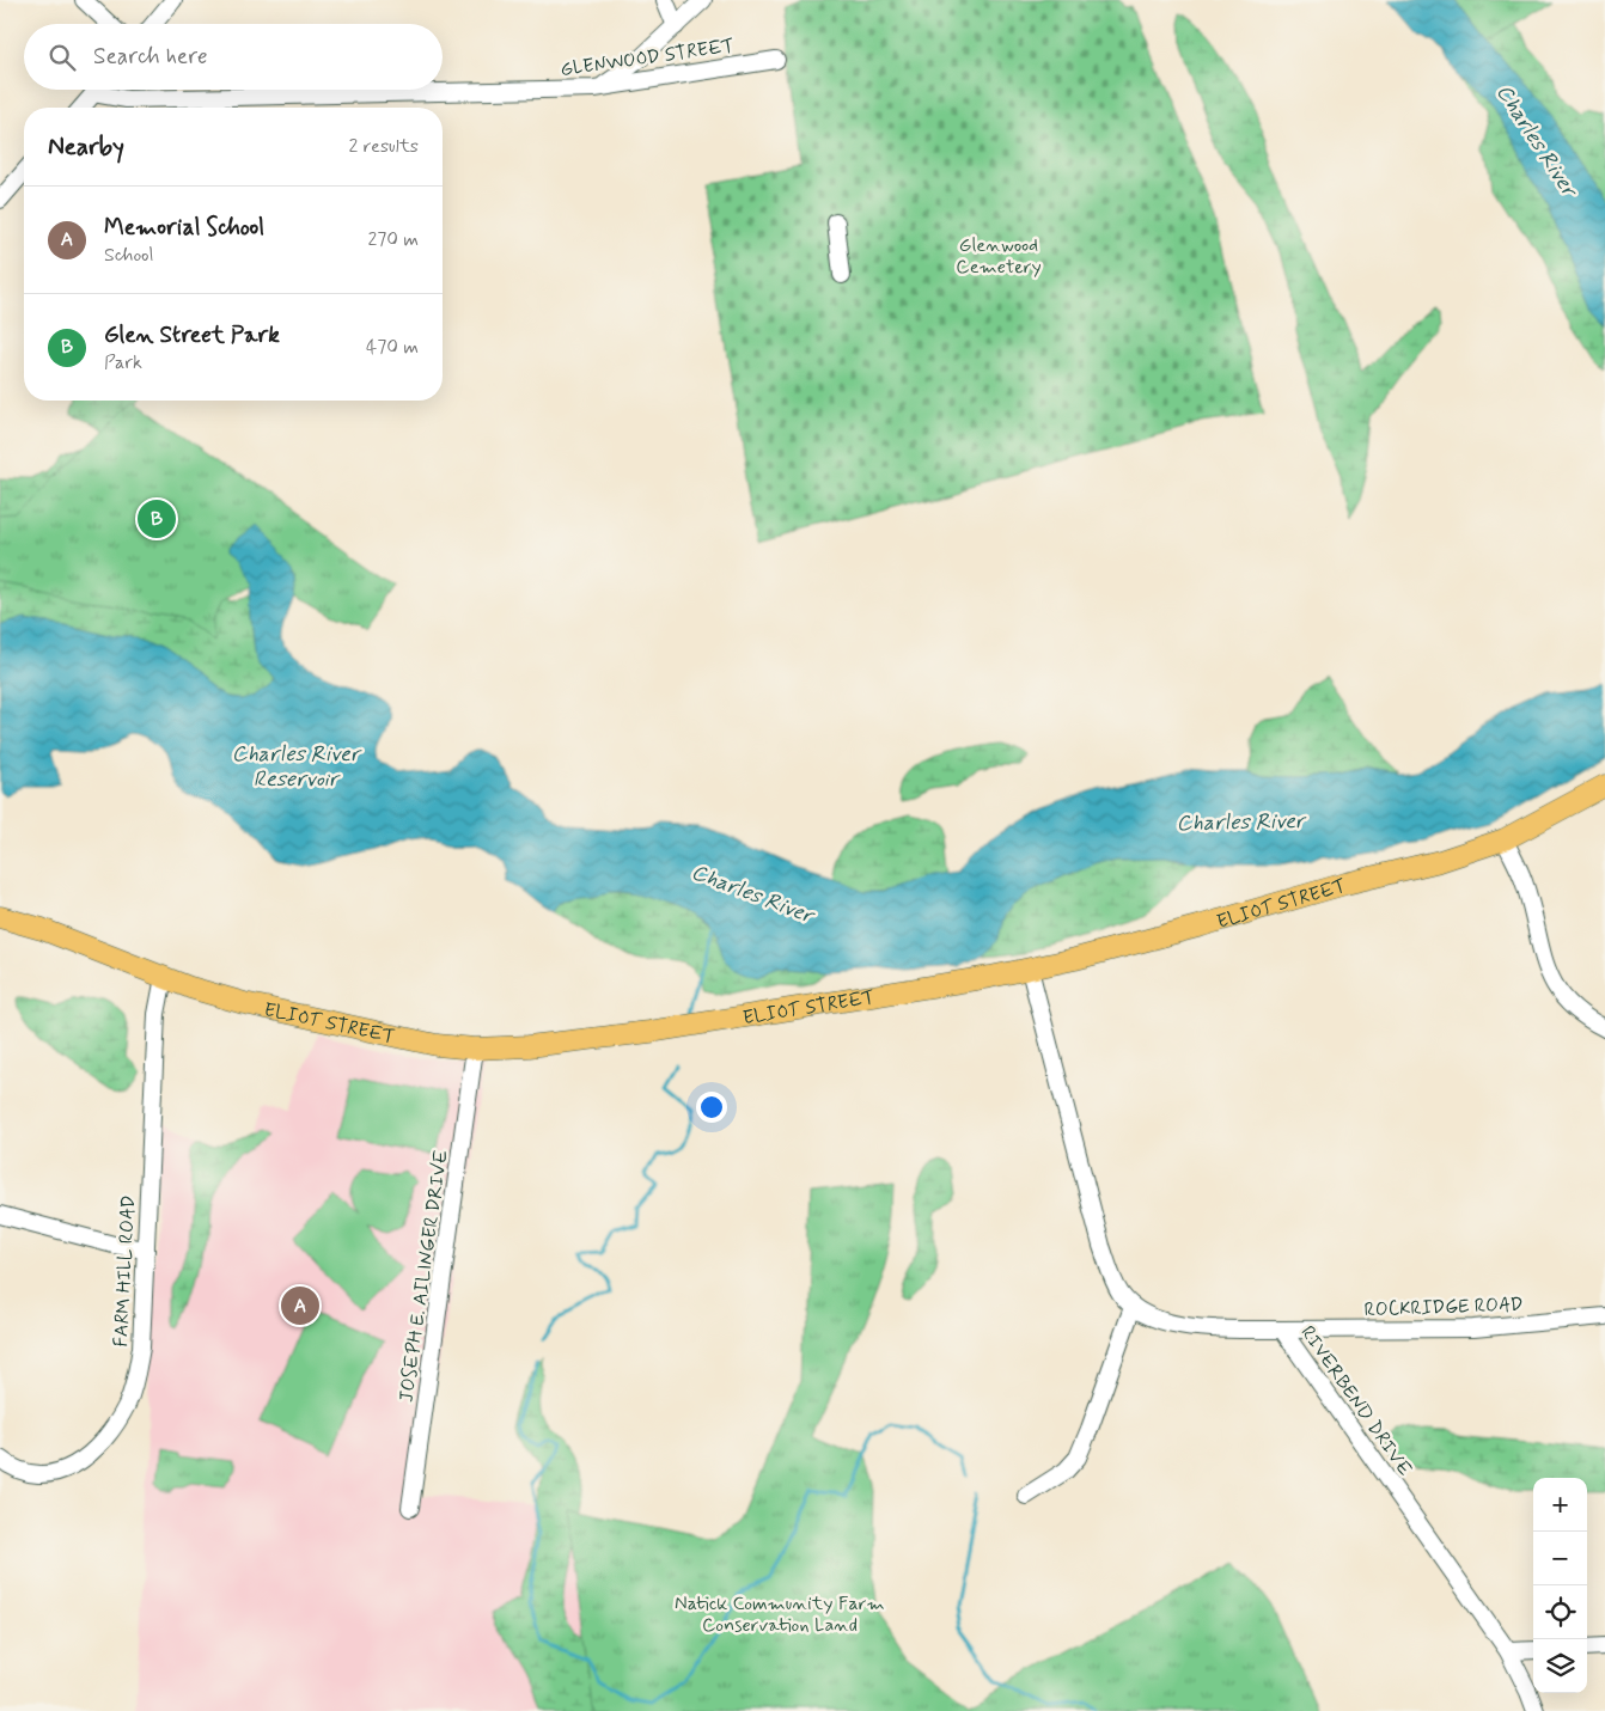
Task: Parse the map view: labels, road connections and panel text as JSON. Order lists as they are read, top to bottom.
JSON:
{
  "streets": {
    "main road": ["ELIOT STREET"],
    "street": [
      "GLENWOOD STREET",
      "FARM HILL ROAD",
      "JOSEPH E. AILINGER DRIVE",
      "ROCKRIDGE ROAD",
      "RIVERBEND DRIVE"
    ]
  },
  "crossings": [
    ["ELIOT STREET", "FARM HILL ROAD"],
    ["ELIOT STREET", "JOSEPH E. AILINGER DRIVE"],
    ["ELIOT STREET", "RIVERBEND DRIVE"],
    ["ROCKRIDGE ROAD", "RIVERBEND DRIVE"]
  ],
  "water": ["Charles River", "Charles River Reservoir"],
  "parks": ["Glenwood Cemetery", "Natick Community Farm Conservation Land"],
  "page": {
    "search": "Search here",
    "heading": ["Nearby", "2 results"],
    "list": [
      {
        "mark": "A",
        "name": "Memorial School",
        "note": "School",
        "value": "270 m"
      },
      {
        "mark": "B",
        "name": "Glen Street Park",
        "note": "Park",
        "value": "470 m"
      }
    ],
    "pins": ["B", "A"],
    "map_buttons": ["+", "−"]
  }
}
